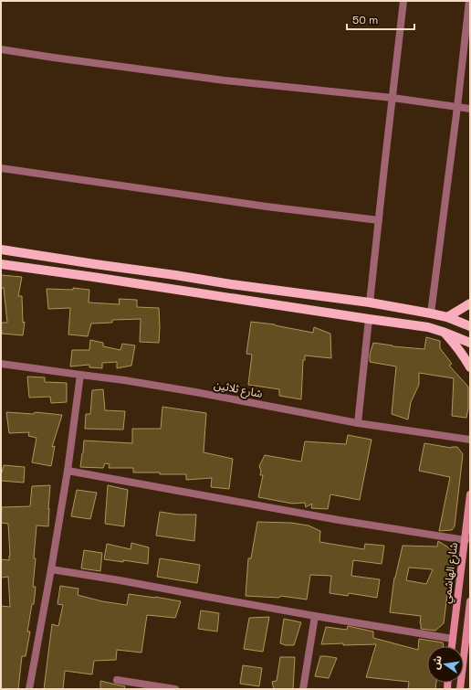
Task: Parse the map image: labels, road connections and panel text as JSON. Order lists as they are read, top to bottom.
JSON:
{
  "streets": {
    "main road": ["شارع الهاشمي"],
    "street": ["شارع ثلاثين"]
  },
  "scale_bar": "50 m",
  "north": "left"
}
